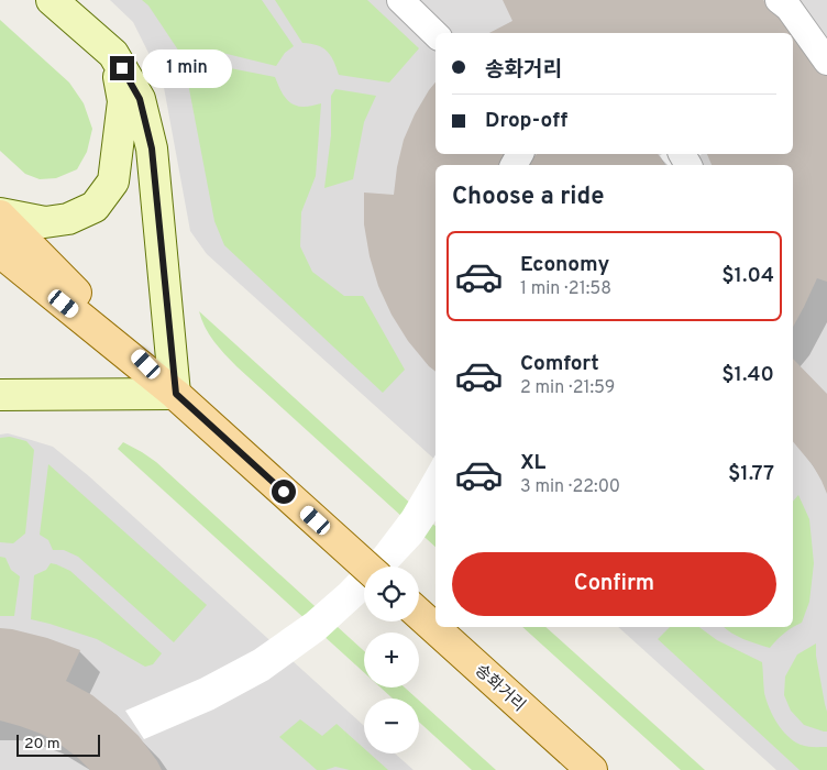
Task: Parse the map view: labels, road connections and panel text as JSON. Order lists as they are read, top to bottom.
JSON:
{
  "streets": {
    "main road": ["송화거리"]
  },
  "scale_bar": "20 m",
  "page": {
    "banner": ["송화거리", "Drop-off"],
    "bubble": "1 min",
    "heading": "Choose a ride",
    "list": [
      {
        "name": "Economy",
        "note": "1 min · 21:58",
        "value": "$1.04"
      },
      {
        "name": "Comfort",
        "note": "2 min · 21:59",
        "value": "$1.40"
      },
      {
        "name": "XL",
        "note": "3 min · 22:00",
        "value": "$1.77"
      }
    ],
    "buttons": "Confirm",
    "map_buttons": ["+", "−"],
    "scale": "20 m"
  }
}
